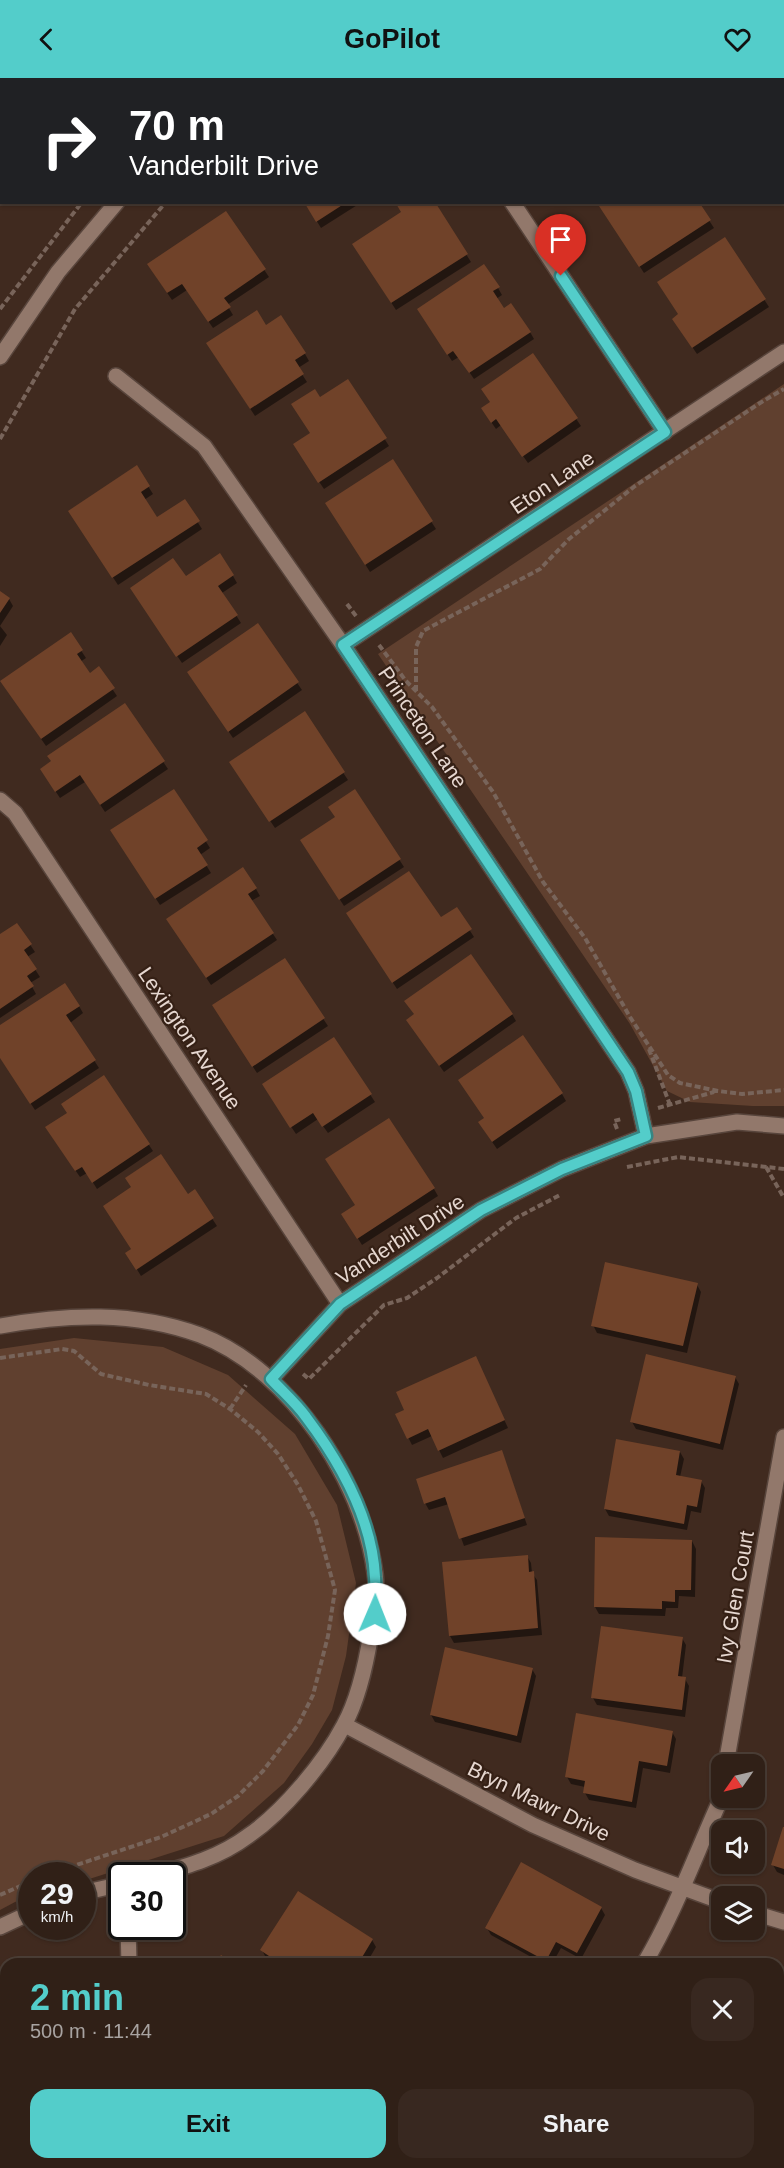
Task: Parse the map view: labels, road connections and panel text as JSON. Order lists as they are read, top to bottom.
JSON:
{
  "streets": {
    "street": [
      "Eton Lane",
      "Princeton Lane",
      "Lexington Avenue",
      "Vanderbilt Drive",
      "Ivy Glen Court",
      "Bryn Mawr Drive"
    ]
  },
  "crossings": [
    ["Eton Lane", "Princeton Lane"],
    ["Princeton Lane", "Vanderbilt Drive"],
    ["Lexington Avenue", "Vanderbilt Drive"]
  ],
  "north": "bottom left",
  "page": {
    "header": "GoPilot",
    "turn": ["70 m", "Vanderbilt Drive"],
    "speed": "29 km/h",
    "limit": "30",
    "heading": ["2 min", "500 m · 11:44"],
    "buttons": ["Exit", "Share"]
  }
}
